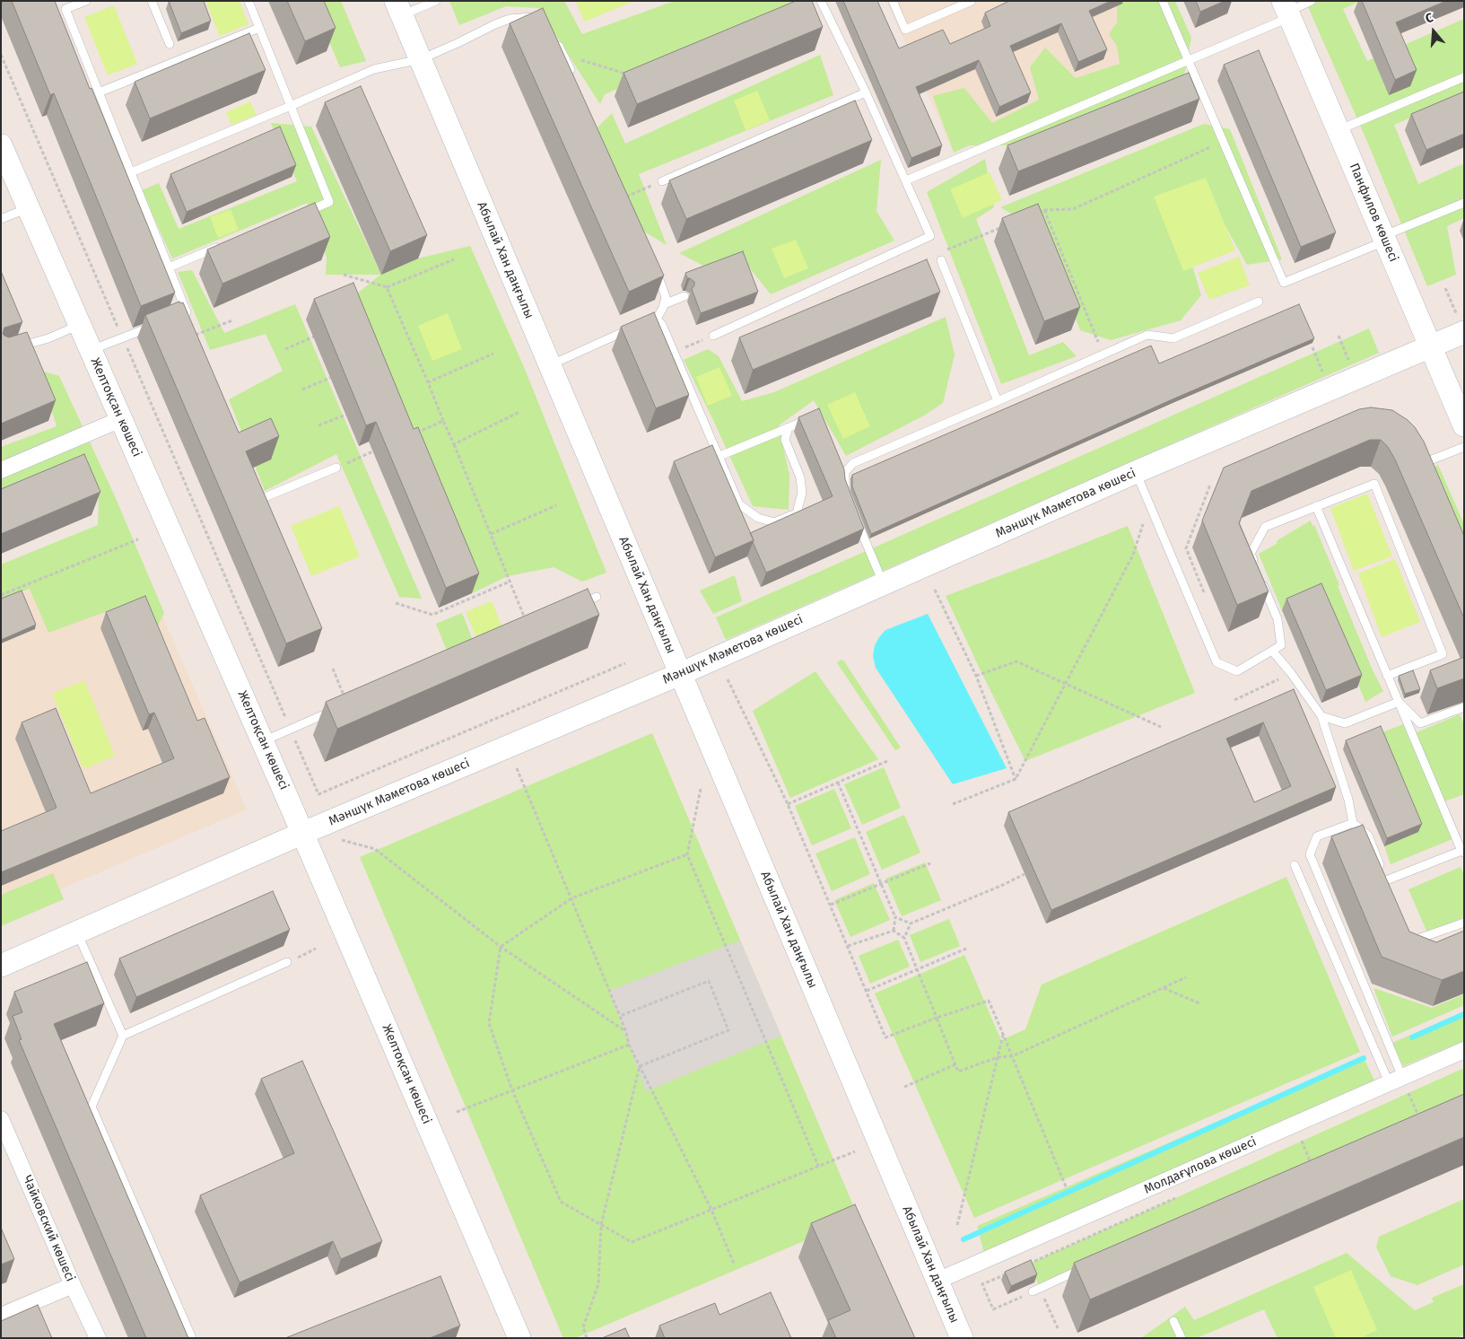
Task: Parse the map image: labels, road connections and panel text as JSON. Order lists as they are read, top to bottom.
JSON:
{
  "streets": {
    "street": [
      "Панфилов көшесі",
      "Абылай Хан даңғылы",
      "Желтоқсан көшесі",
      "Мәншүк Мәметова көшесі",
      "Молдағұлова көшесі",
      "Чайковский көшесі"
    ]
  },
  "crossings": [
    ["Панфилов көшесі", "Мәншүк Мәметова көшесі"],
    ["Абылай Хан даңғылы", "Мәншүк Мәметова көшесі"],
    ["Абылай Хан даңғылы", "Молдағұлова көшесі"],
    ["Желтоқсан көшесі", "Мәншүк Мәметова көшесі"]
  ],
  "north": "top"
}
